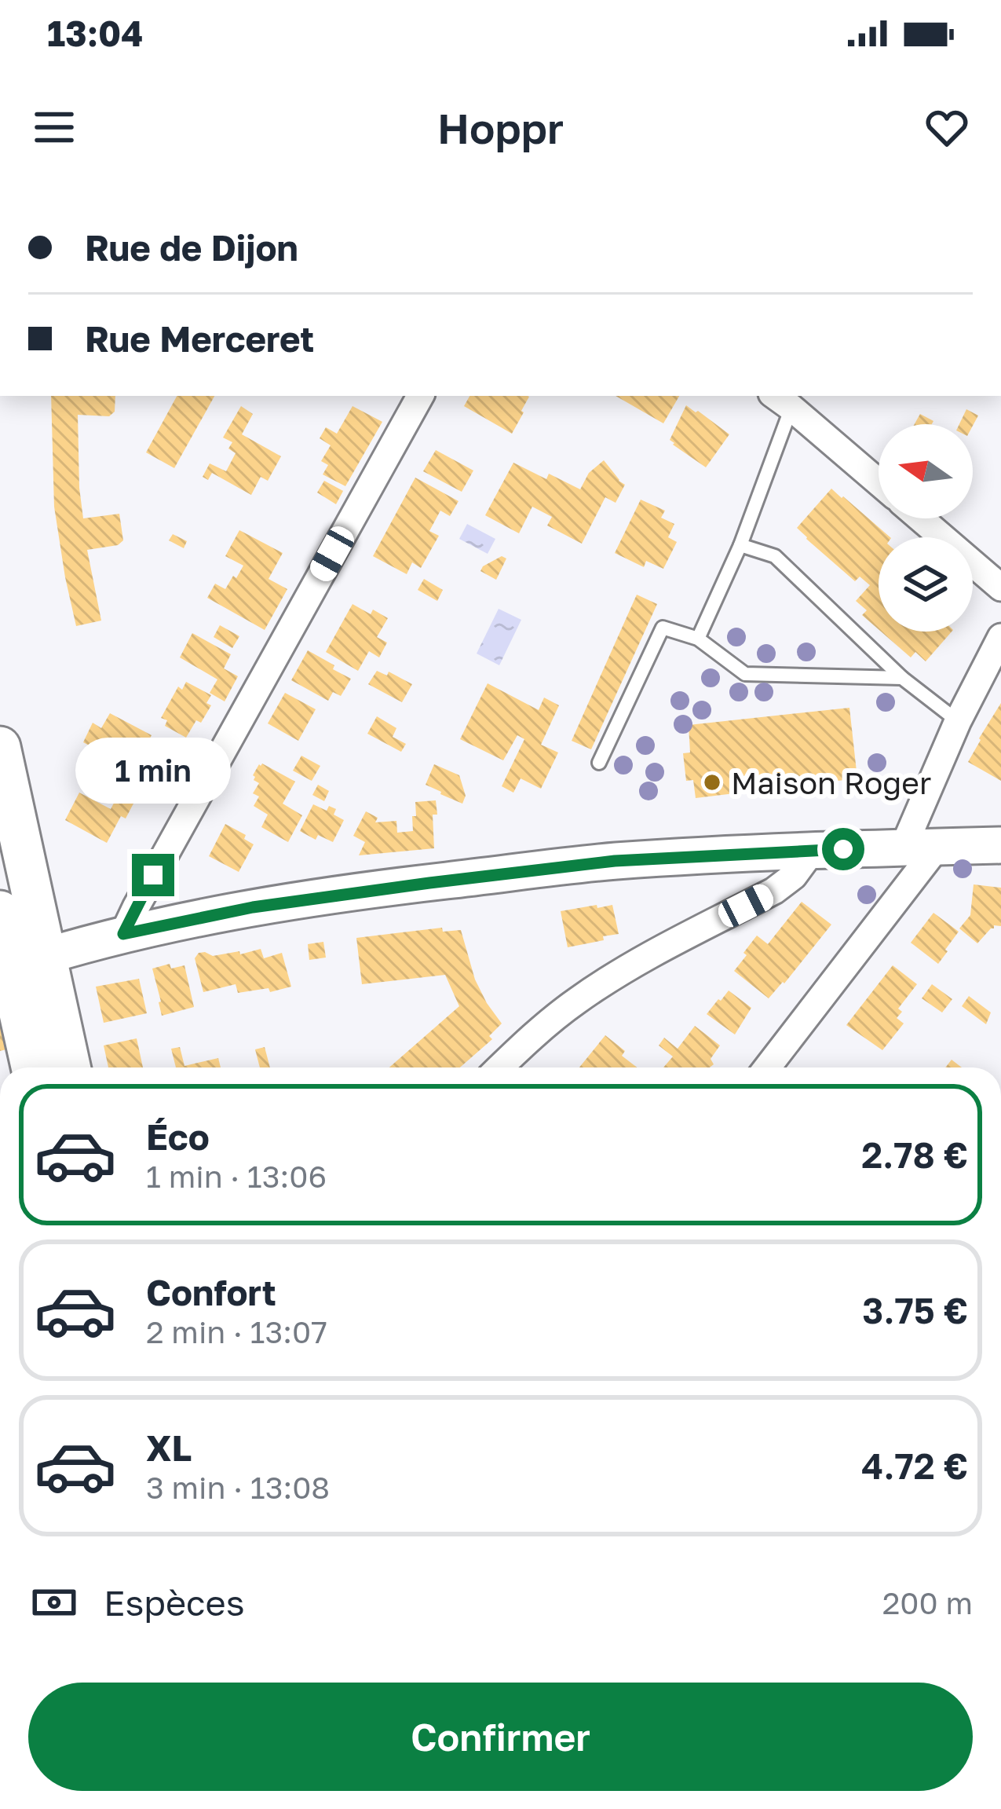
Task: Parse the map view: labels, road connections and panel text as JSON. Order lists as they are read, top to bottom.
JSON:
{
  "places": ["Maison Roger"],
  "north": "left",
  "page": {
    "status": "13:04",
    "header": "Hoppr",
    "banner": ["Rue de Dijon", "Rue Merceret"],
    "bubble": "1 min",
    "list": [
      {
        "name": "Éco",
        "note": "1 min · 13:06",
        "value": "2.78 €"
      },
      {
        "name": "Confort",
        "note": "2 min · 13:07",
        "value": "3.75 €"
      },
      {
        "name": "XL",
        "note": "3 min · 13:08",
        "value": "4.72 €"
      }
    ],
    "pay": ["Espèces", "200 m"],
    "buttons": "Confirmer"
  }
}
